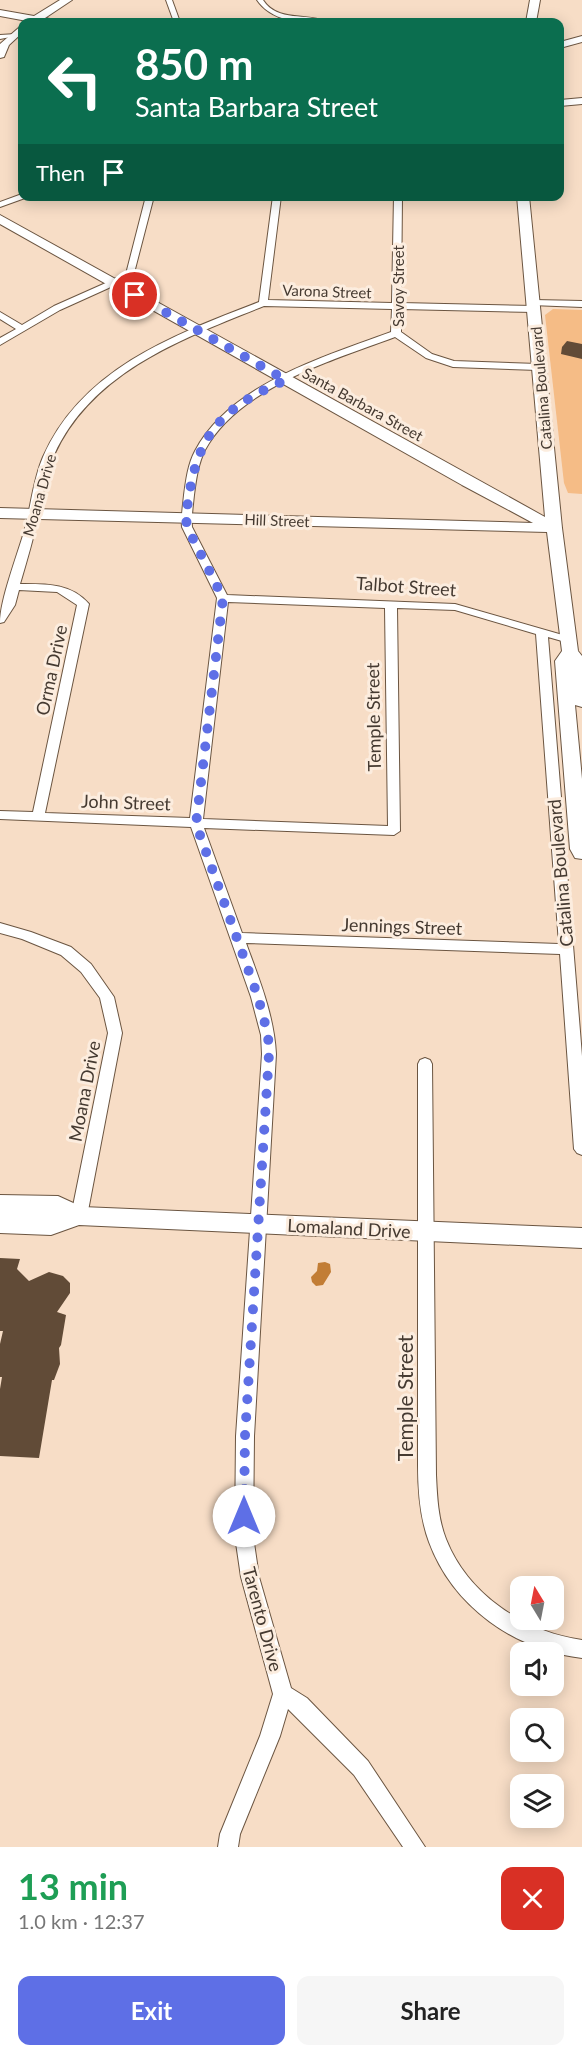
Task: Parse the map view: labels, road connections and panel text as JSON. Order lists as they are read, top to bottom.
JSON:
{
  "streets": {
    "street": [
      "Savoy Street",
      "Varona Street",
      "Catalina Boulevard",
      "Santa Barbara Street",
      "Moana Drive",
      "Hill Street",
      "Talbot Street",
      "Orma Drive",
      "Temple Street",
      "John Street",
      "Jennings Street",
      "Lomaland Drive",
      "Tarento Drive"
    ]
  },
  "crossings": [
    ["Savoy Street", "Varona Street"],
    ["Savoy Street", "Catalina Boulevard"],
    ["Varona Street", "Catalina Boulevard"],
    ["Varona Street", "Moana Drive"],
    ["Catalina Boulevard", "Santa Barbara Street"],
    ["Catalina Boulevard", "Hill Street"],
    ["Catalina Boulevard", "Talbot Street"],
    ["Catalina Boulevard", "Jennings Street"],
    ["Santa Barbara Street", "Moana Drive"],
    ["Santa Barbara Street", "Hill Street"],
    ["Moana Drive", "Hill Street"],
    ["Moana Drive", "Orma Drive"],
    ["Moana Drive", "Lomaland Drive"],
    ["Talbot Street", "Temple Street"],
    ["Talbot Street", "Tarento Drive"],
    ["Orma Drive", "John Street"],
    ["Temple Street", "John Street"],
    ["Temple Street", "Lomaland Drive"],
    ["John Street", "Tarento Drive"],
    ["Jennings Street", "Tarento Drive"],
    ["Lomaland Drive", "Tarento Drive"]
  ],
  "north": "top",
  "page": {
    "turn": ["850 m", "Santa Barbara Street"],
    "then": "Then",
    "heading": ["13 min", "1.0 km · 12:37"],
    "buttons": ["Exit", "Share"]
  }
}
